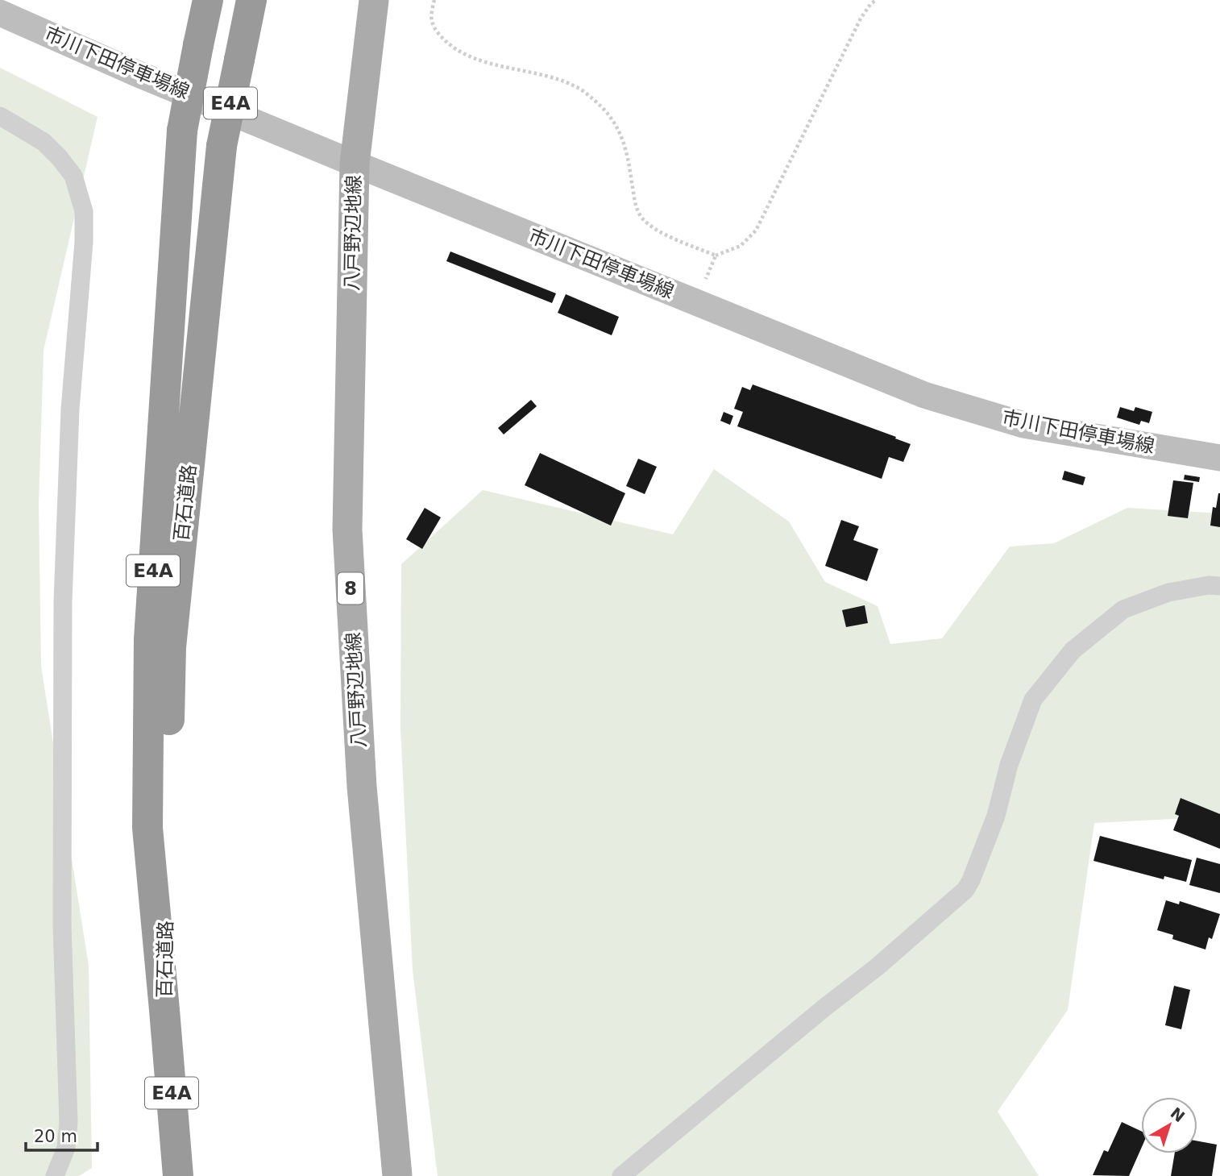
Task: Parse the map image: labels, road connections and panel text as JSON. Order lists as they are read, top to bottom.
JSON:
{
  "streets": {
    "highway": ["E4A", "百石道路"],
    "main road": ["市川下田停車場線", "八戸野辺地線", "8"]
  },
  "crossings": [
    ["市川下田停車場線", "八戸野辺地線"]
  ],
  "scale_bar": "20 m",
  "north": "top right"
}
